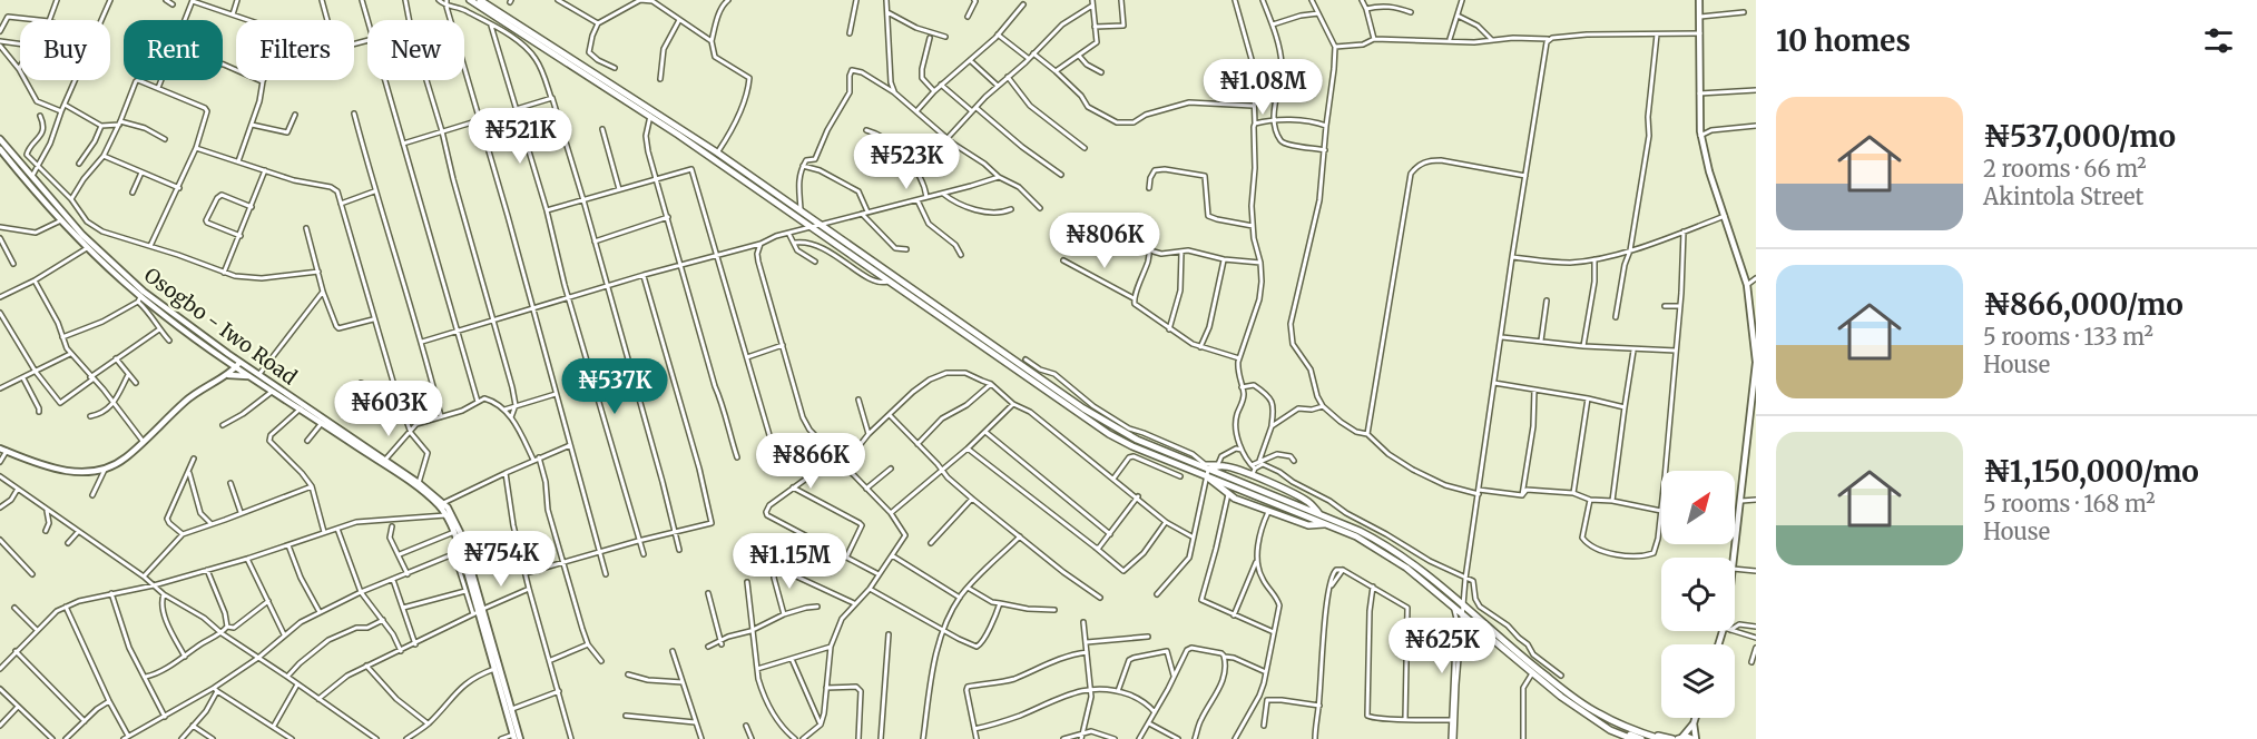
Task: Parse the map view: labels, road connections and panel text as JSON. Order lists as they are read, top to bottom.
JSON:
{
  "streets": {
    "main road": ["Osogbo - Iwo Road"]
  },
  "north": "top right",
  "page": {
    "heading": "10 homes",
    "chip": [
      "Buy",
      "Rent",
      "Filters",
      "New"
    ],
    "price": [
      "₦1.08M",
      "₦521K",
      "₦523K",
      "₦806K",
      "₦537K",
      "₦603K",
      "₦866K",
      "₦754K",
      "₦1.15M",
      "₦625K"
    ],
    "list": [
      {
        "name": "₦537,000/mo",
        "note": "2 rooms · 66 m² · Akintola Street"
      },
      {
        "name": "₦866,000/mo",
        "note": "5 rooms · 133 m² · House"
      },
      {
        "name": "₦1,150,000/mo",
        "note": "5 rooms · 168 m² · House"
      }
    ]
  }
}
